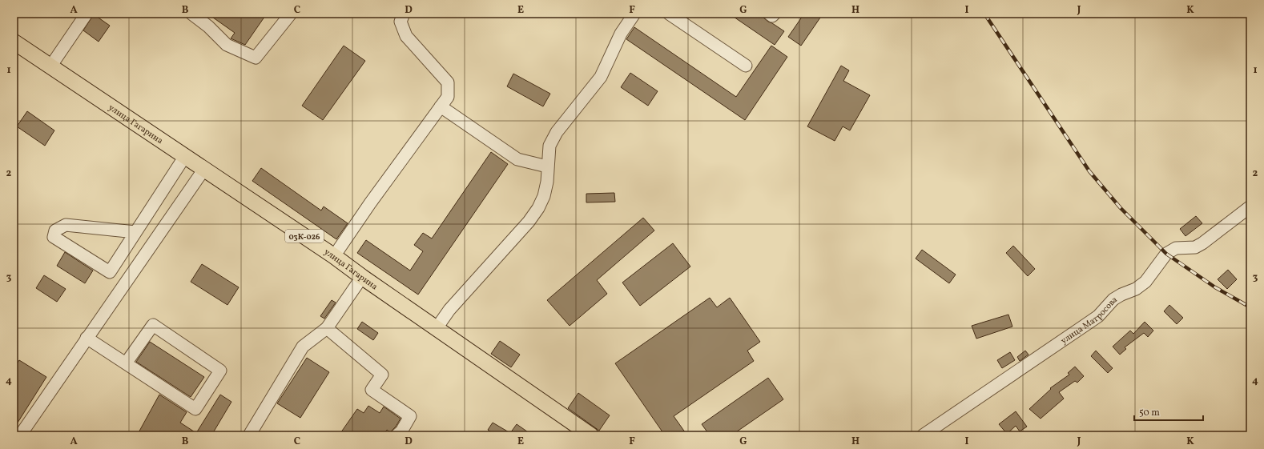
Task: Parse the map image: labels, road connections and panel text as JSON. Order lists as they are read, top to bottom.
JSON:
{
  "streets": {
    "main road": ["улица Гагарина", "03К-026"],
    "street": ["улица Матросова"]
  },
  "scale_bar": "50 m",
  "grid": {
    "columns": [
      "A",
      "B",
      "C",
      "D",
      "E",
      "F",
      "G",
      "H",
      "I",
      "J",
      "K"
    ],
    "rows": [
      "1",
      "2",
      "3",
      "4"
    ]
  }
}
